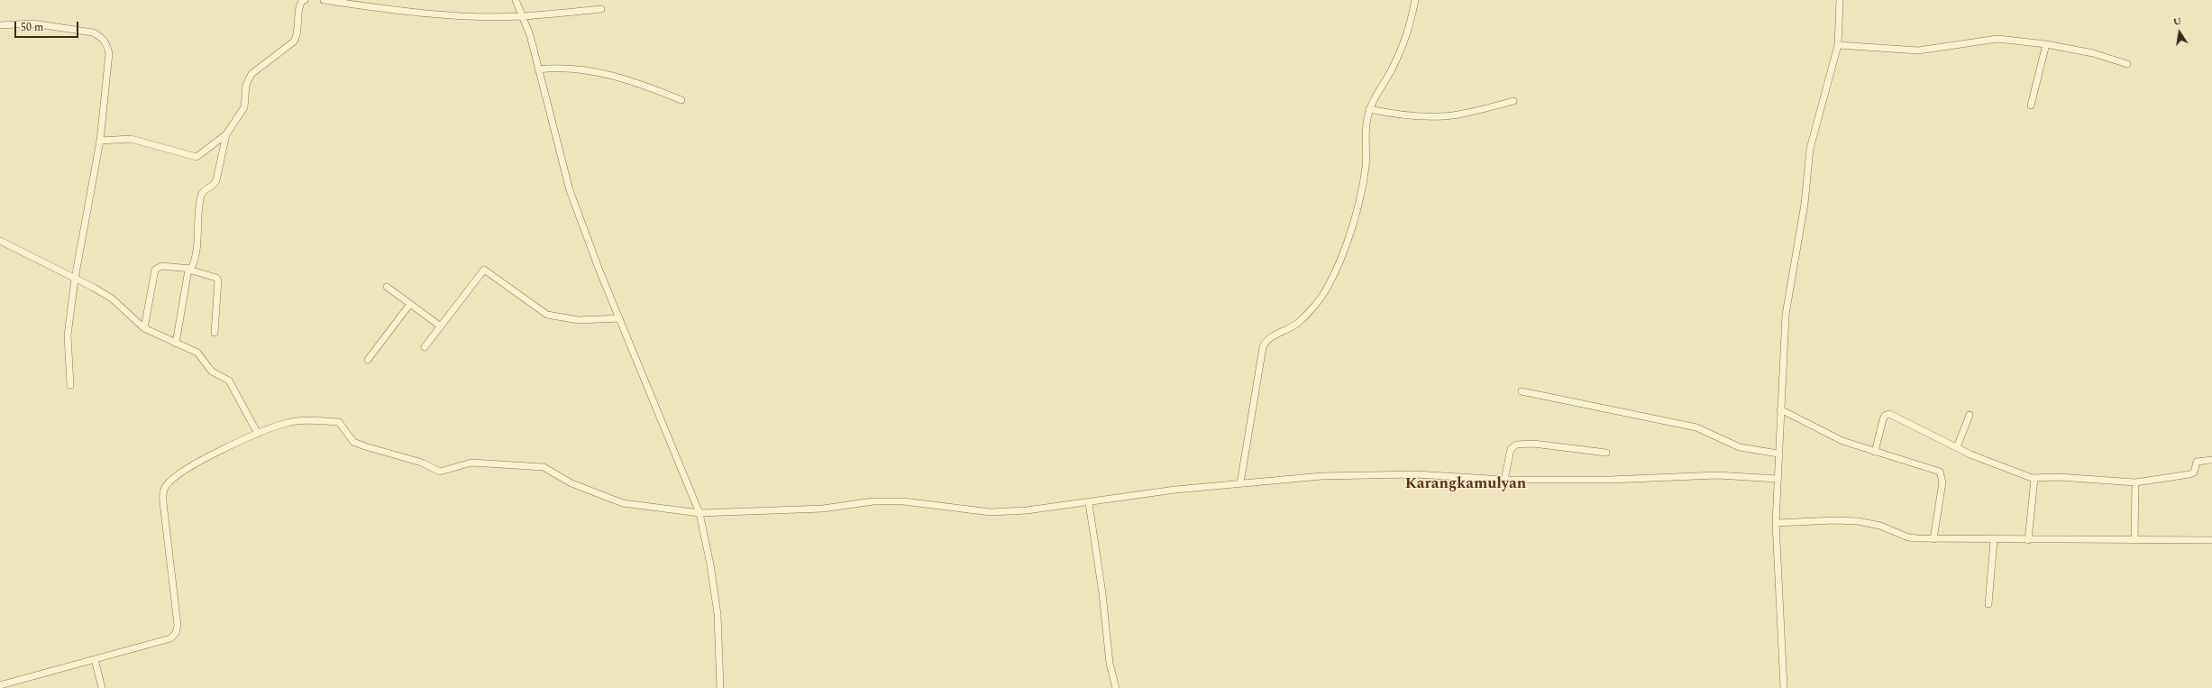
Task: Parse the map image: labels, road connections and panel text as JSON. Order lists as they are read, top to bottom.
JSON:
{
  "districts": ["Karangkamulyan"],
  "scale_bar": "50 m",
  "north": "top"
}
